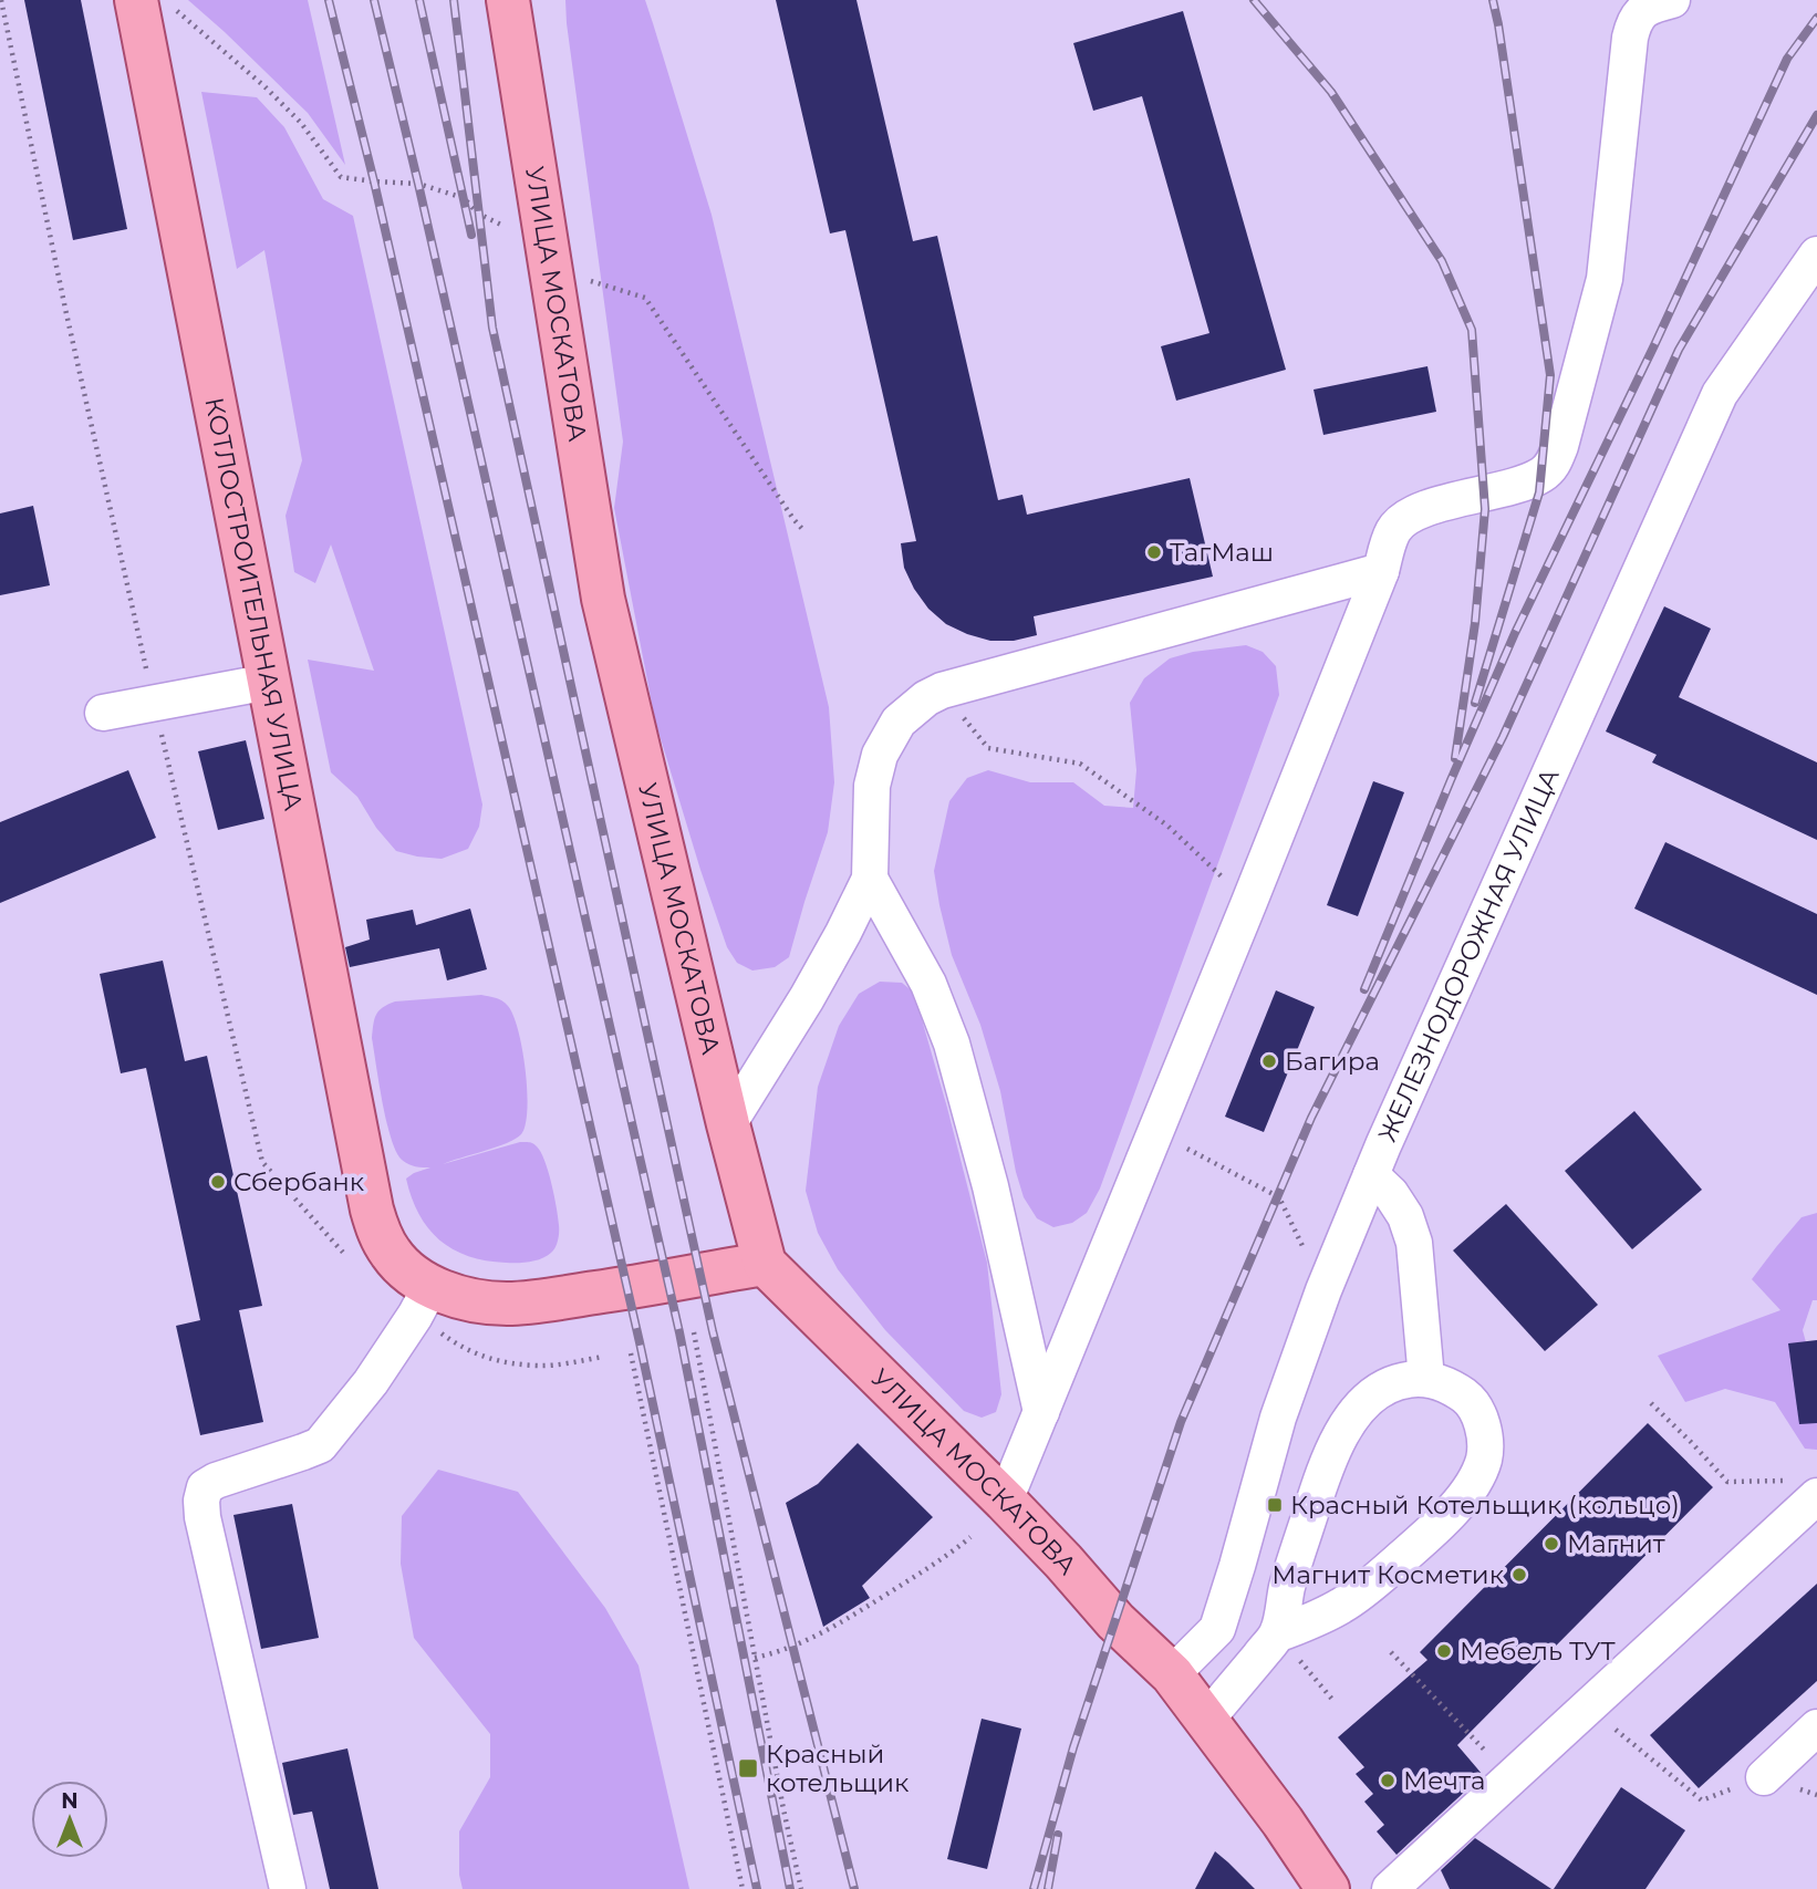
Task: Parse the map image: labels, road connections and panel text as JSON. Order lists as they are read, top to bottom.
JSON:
{
  "streets": {
    "main road": ["УЛИЦА МОСКАТОВА", "КОТЛОСТРОИТЕЛЬНАЯ УЛИЦА"],
    "street": ["ЖЕЛЕЗНОДОРОЖНАЯ УЛИЦА"]
  },
  "crossings": [
    ["УЛИЦА МОСКАТОВА", "КОТЛОСТРОИТЕЛЬНАЯ УЛИЦА"],
    ["УЛИЦА МОСКАТОВА", "ЖЕЛЕЗНОДОРОЖНАЯ УЛИЦА"]
  ],
  "places": {
    "other": [
      "ТагМаш",
      "Багира",
      "Сбербанк",
      "Магнит",
      "Магнит Косметик",
      "Мебель ТУТ",
      "Мечта"
    ],
    "transit": ["Красный Котельщик (кольцо)", "Красный котельщик"]
  },
  "north": "top"
}
